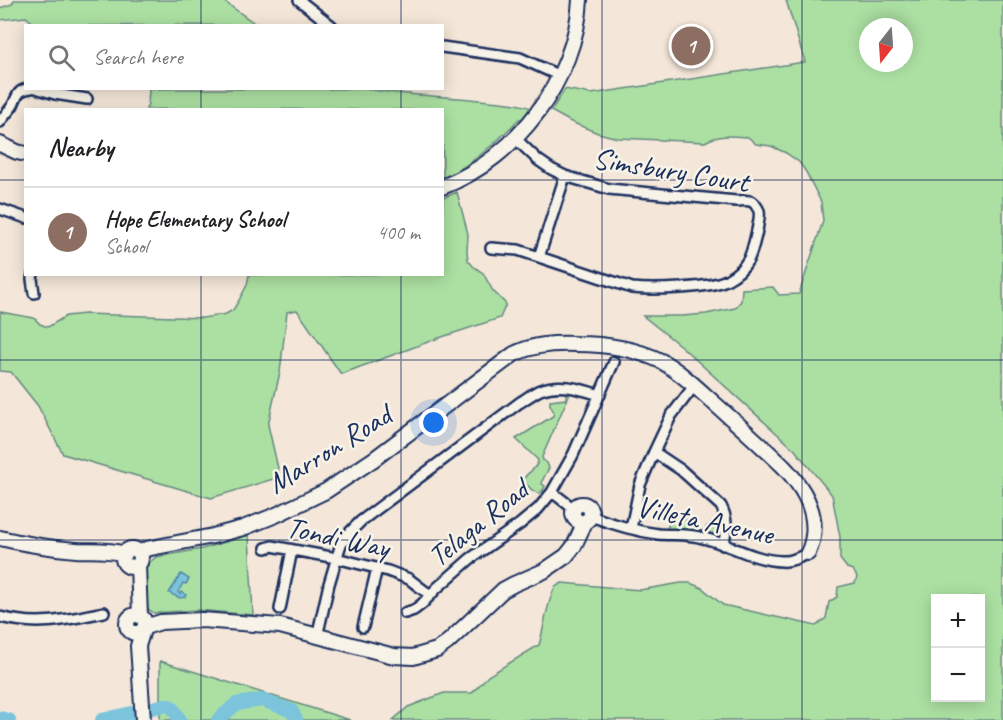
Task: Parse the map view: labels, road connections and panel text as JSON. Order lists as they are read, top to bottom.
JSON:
{
  "streets": {
    "street": [
      "Simsbury Court",
      "Marron Road",
      "Villeta Avenue",
      "Telaga Road",
      "Tondi Way"
    ]
  },
  "crossings": [
    ["Marron Road", "Villeta Avenue"],
    ["Villeta Avenue", "Telaga Road"],
    ["Telaga Road", "Tondi Way"]
  ],
  "north": "bottom",
  "page": {
    "pins": "1",
    "search": "Search here",
    "heading": "Nearby",
    "list": [
      {
        "mark": "1",
        "name": "Hope Elementary School",
        "note": "School",
        "value": "400 m"
      }
    ],
    "map_buttons": ["+", "−"]
  }
}
